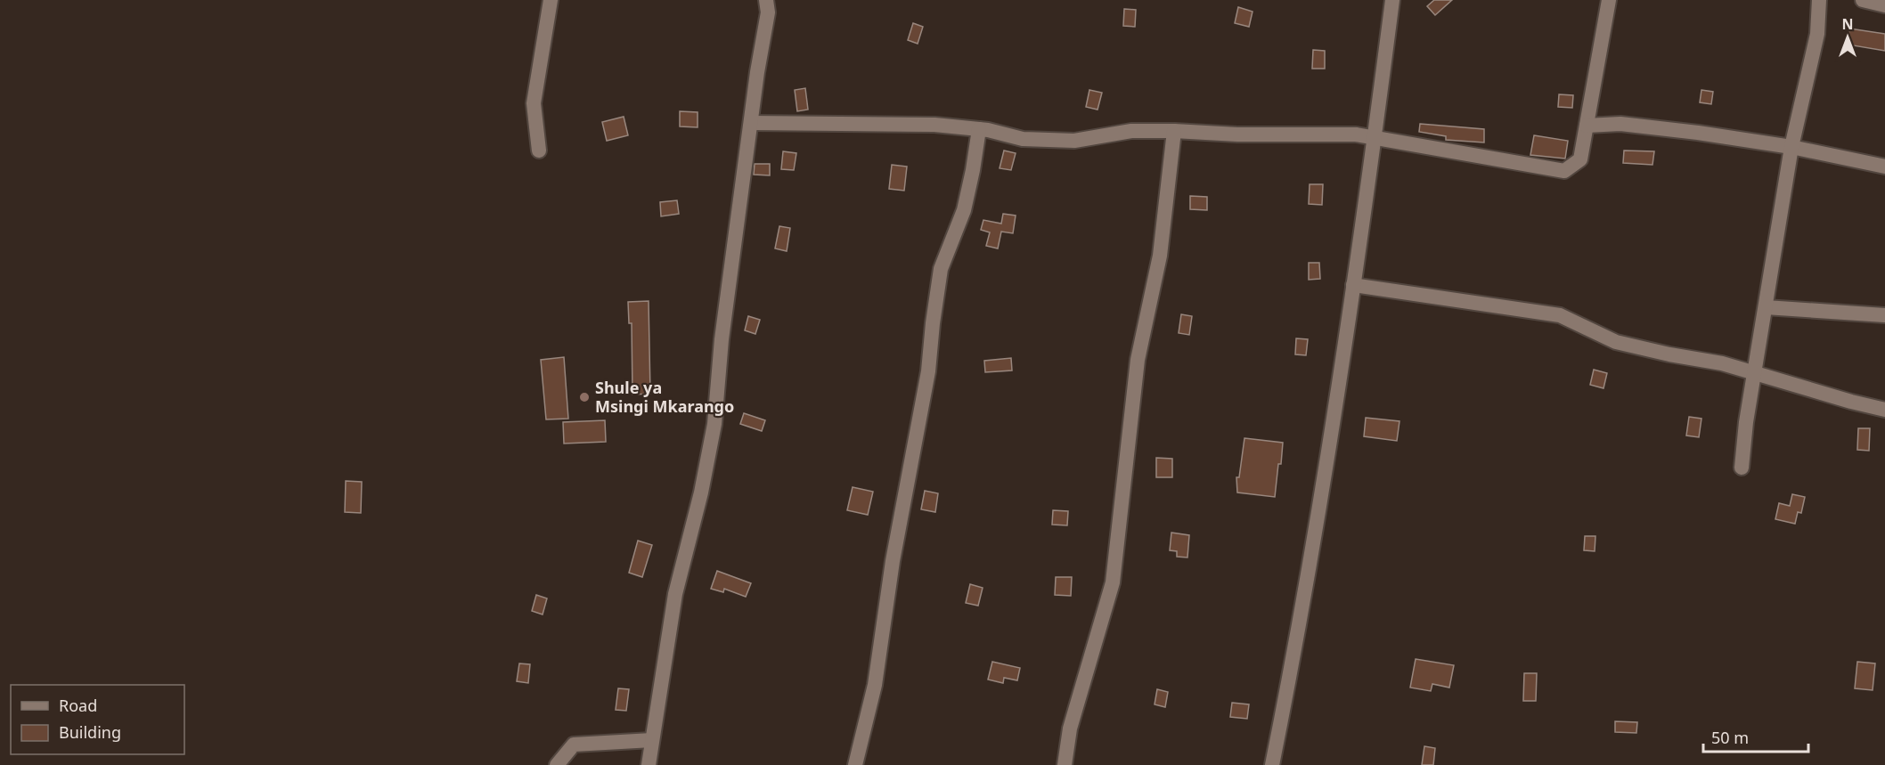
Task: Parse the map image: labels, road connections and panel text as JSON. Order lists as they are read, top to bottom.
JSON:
{
  "places": ["Shule ya Msingi Mkarango"],
  "legend": ["Road", "Building"],
  "scale_bar": "50 m",
  "north": "top"
}
